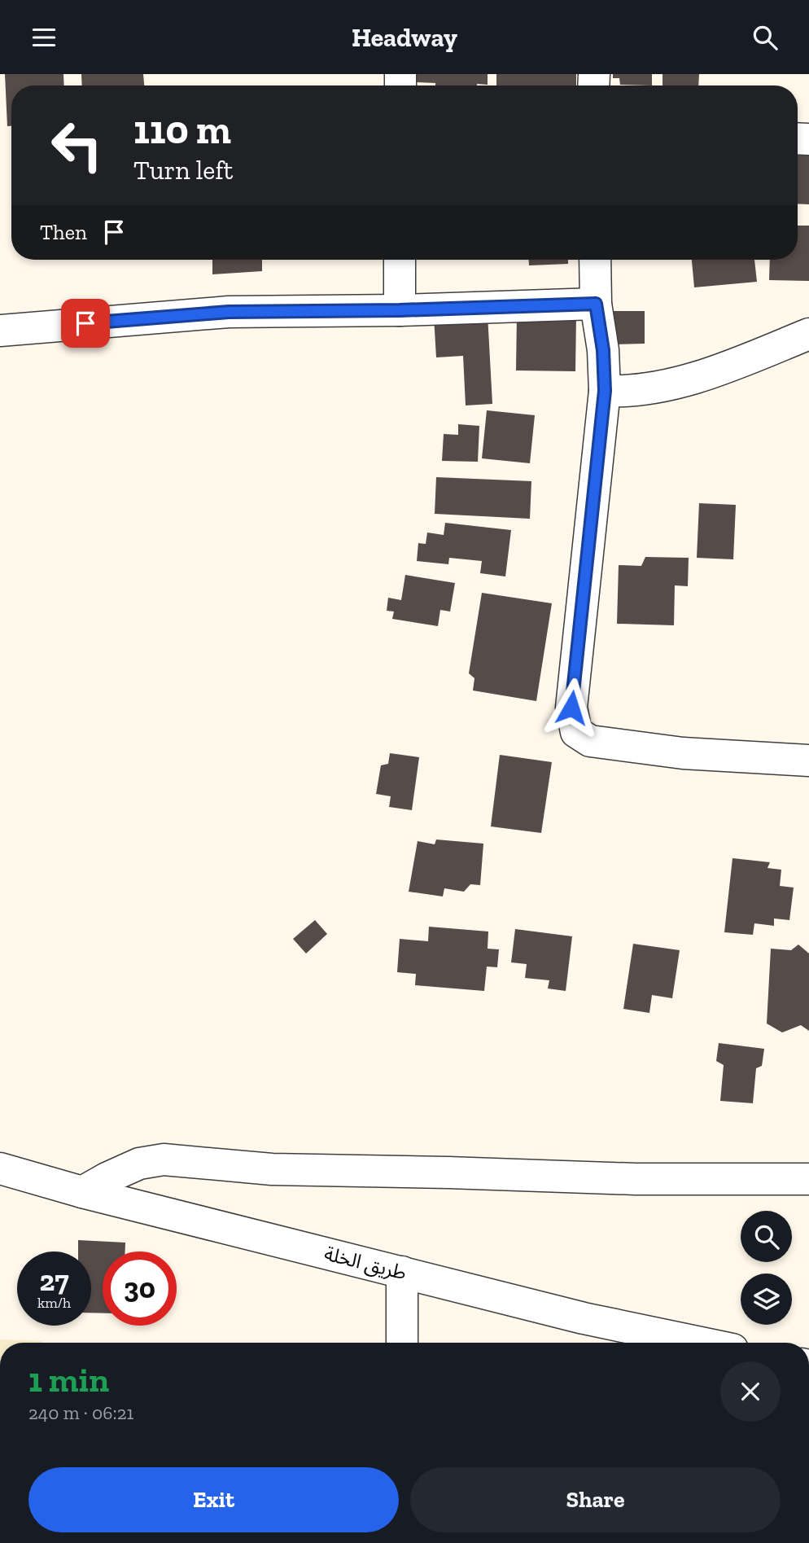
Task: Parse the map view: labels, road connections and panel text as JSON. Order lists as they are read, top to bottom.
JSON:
{
  "streets": {
    "street": ["طريق الخلة"]
  },
  "page": {
    "header": "Headway",
    "turn": ["110 m", "Turn left"],
    "then": "Then",
    "speed": "27 km/h",
    "limit": "30",
    "heading": ["1 min", "240 m · 06:21"],
    "buttons": ["Exit", "Share"]
  }
}
